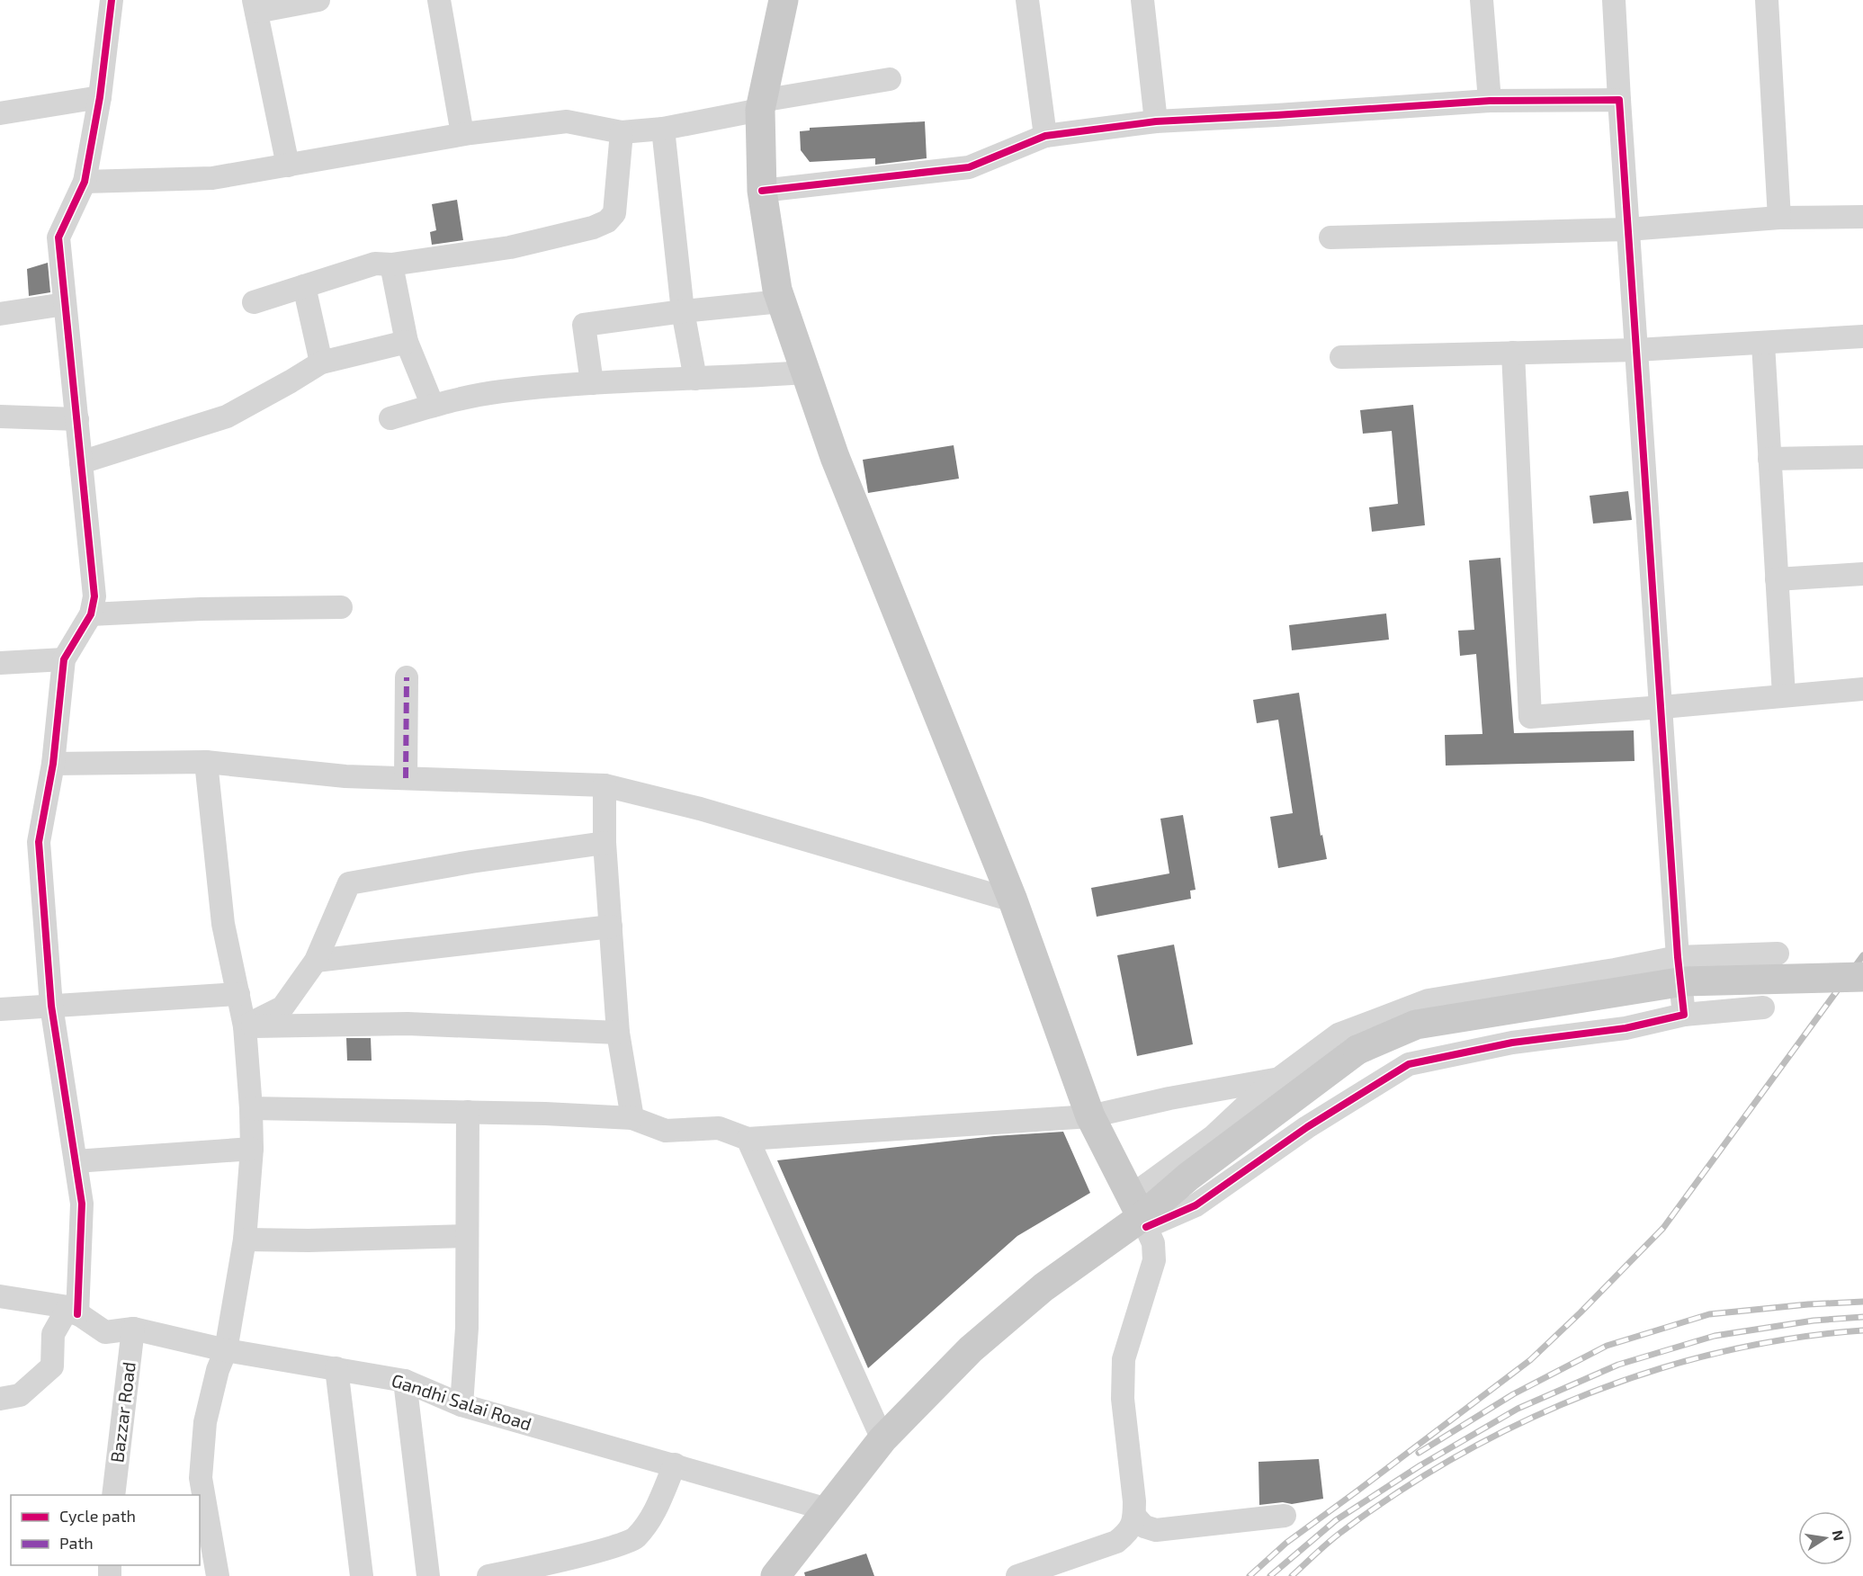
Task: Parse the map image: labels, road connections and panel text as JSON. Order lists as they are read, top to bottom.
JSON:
{
  "streets": {
    "street": ["Gandhi Salai Road", "Bazzar Road"]
  },
  "crossings": [
    ["Gandhi Salai Road", "Bazzar Road"]
  ],
  "legend": ["Cycle path", "Path"],
  "north": "right"
}
